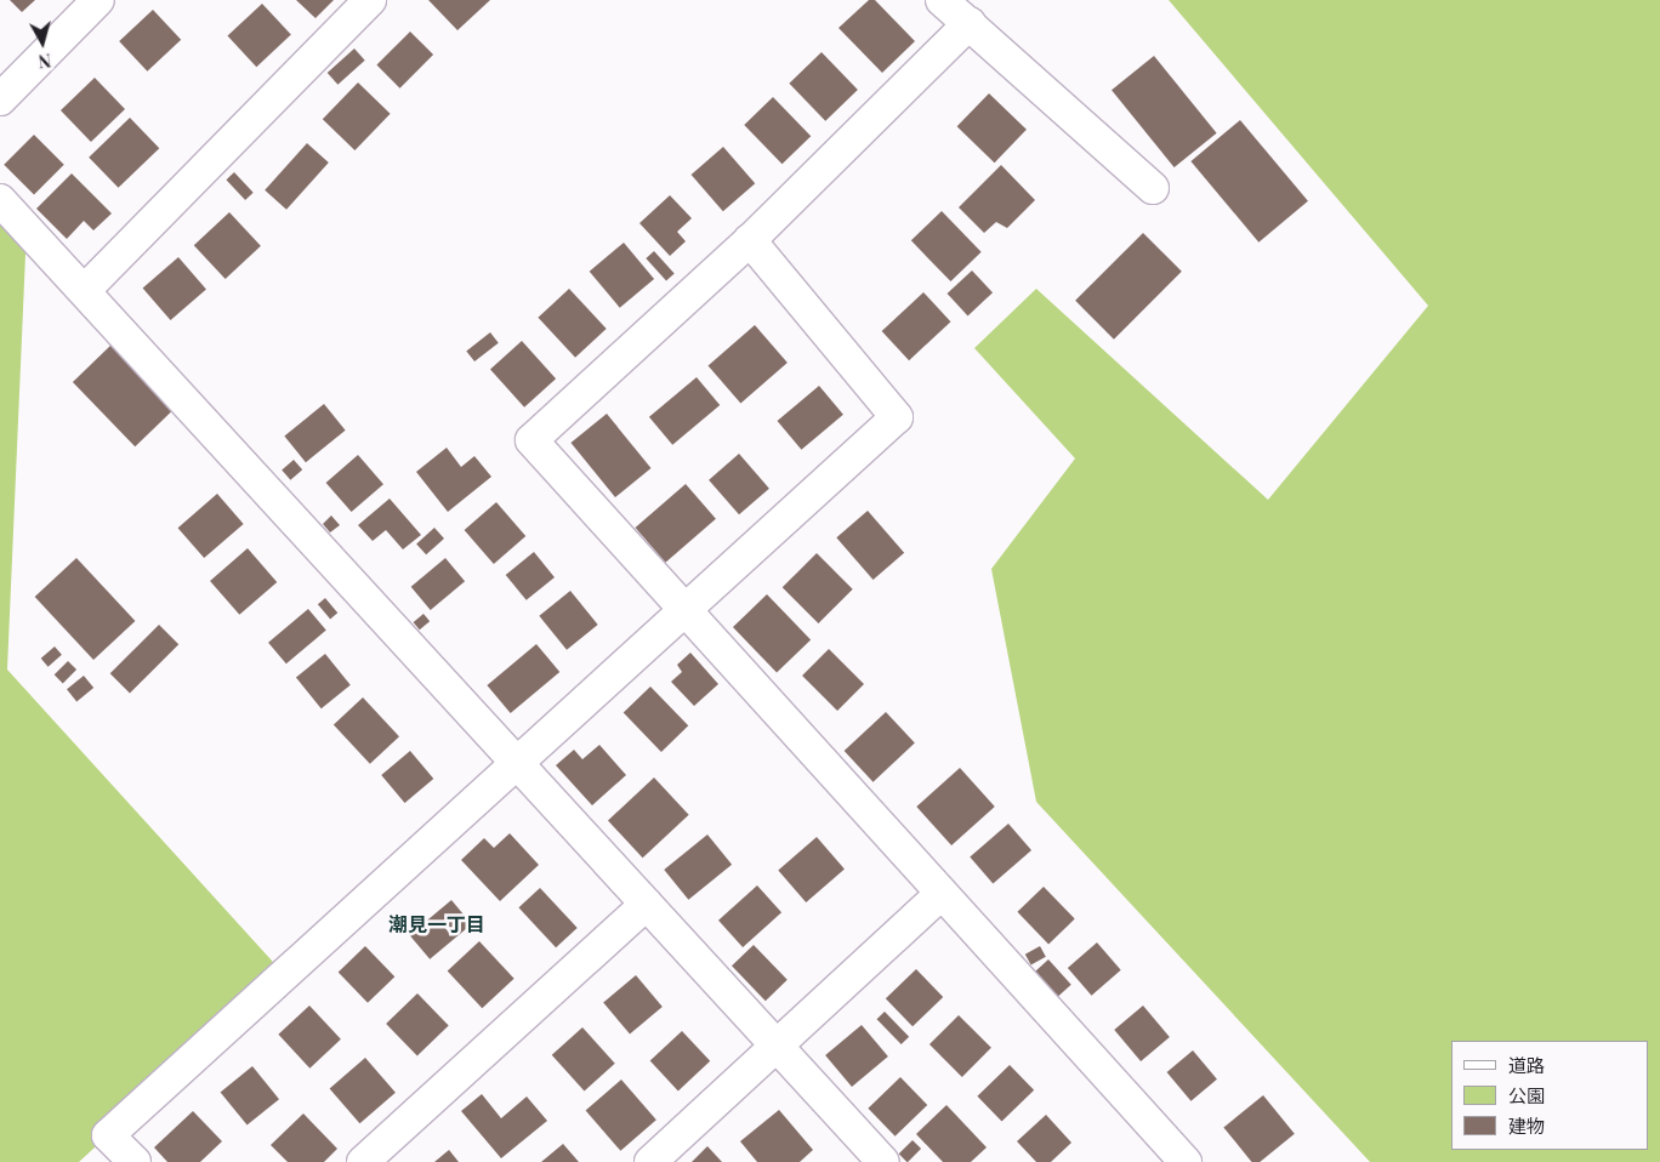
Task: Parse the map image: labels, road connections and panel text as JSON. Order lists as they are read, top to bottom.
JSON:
{
  "districts": ["潮見一丁目"],
  "legend": ["道路", "公園", "建物"],
  "north": "bottom"
}
